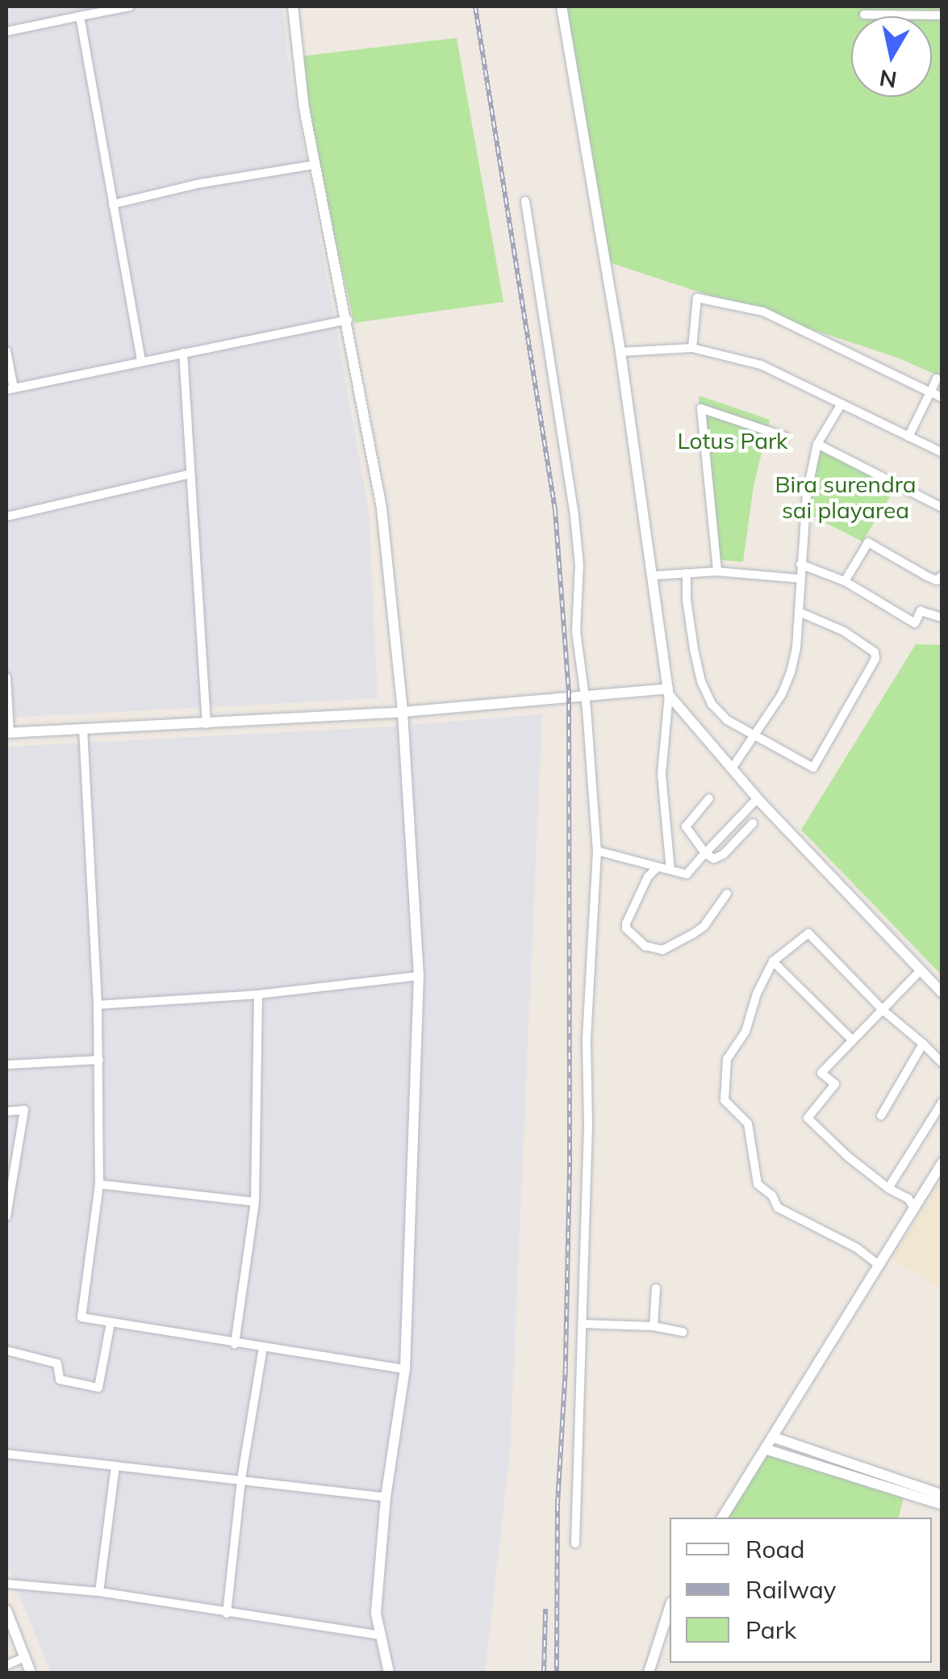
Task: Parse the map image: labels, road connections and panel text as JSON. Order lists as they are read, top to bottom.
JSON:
{
  "parks": ["Lotus Park", "Bira surendra sai playarea"],
  "legend": ["Road", "Railway", "Park"],
  "north": "bottom"
}
